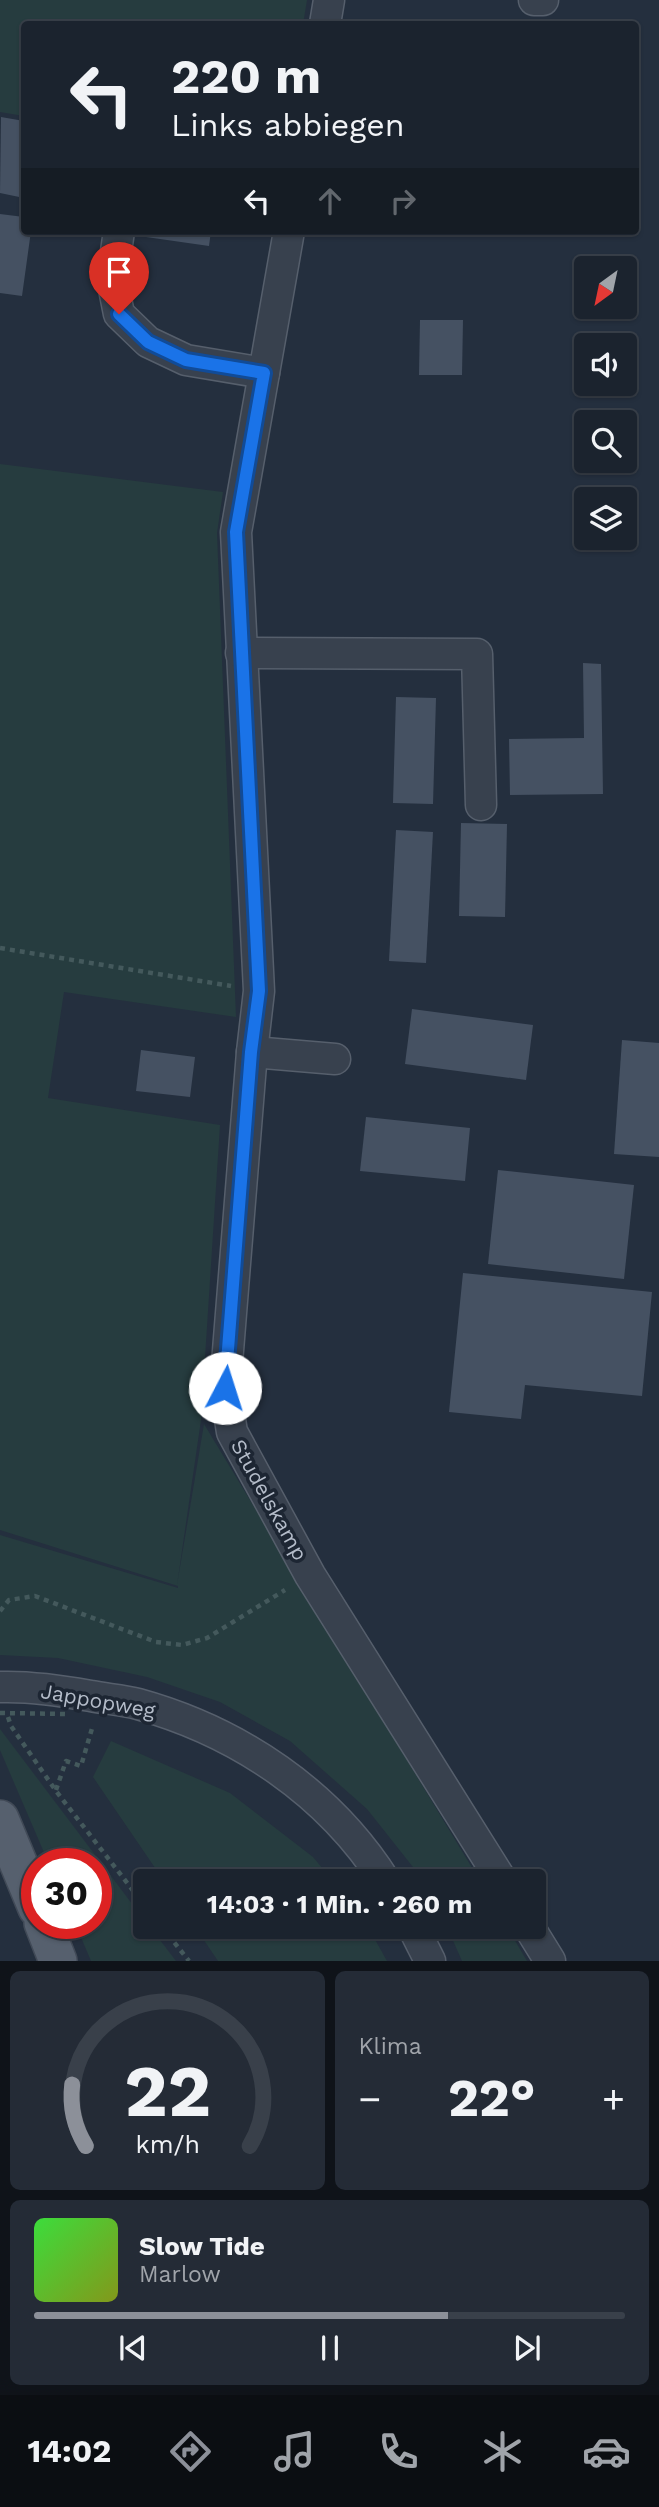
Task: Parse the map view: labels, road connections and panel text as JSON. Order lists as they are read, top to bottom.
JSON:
{
  "streets": {
    "street": ["Studelskamp", "Jappopweg"]
  },
  "north": "bottom left",
  "page": {
    "turn": ["220 m", "Links abbiegen"],
    "limit": "30",
    "trip": "14:03 · 1 Min. · 260 m",
    "tile": "Klima",
    "heat": ["−", "22°", "+"],
    "song": ["Slow Tide", "Marlow"],
    "tabs": "14:02",
    "gauge": ["22", "km/h"]
  }
}
